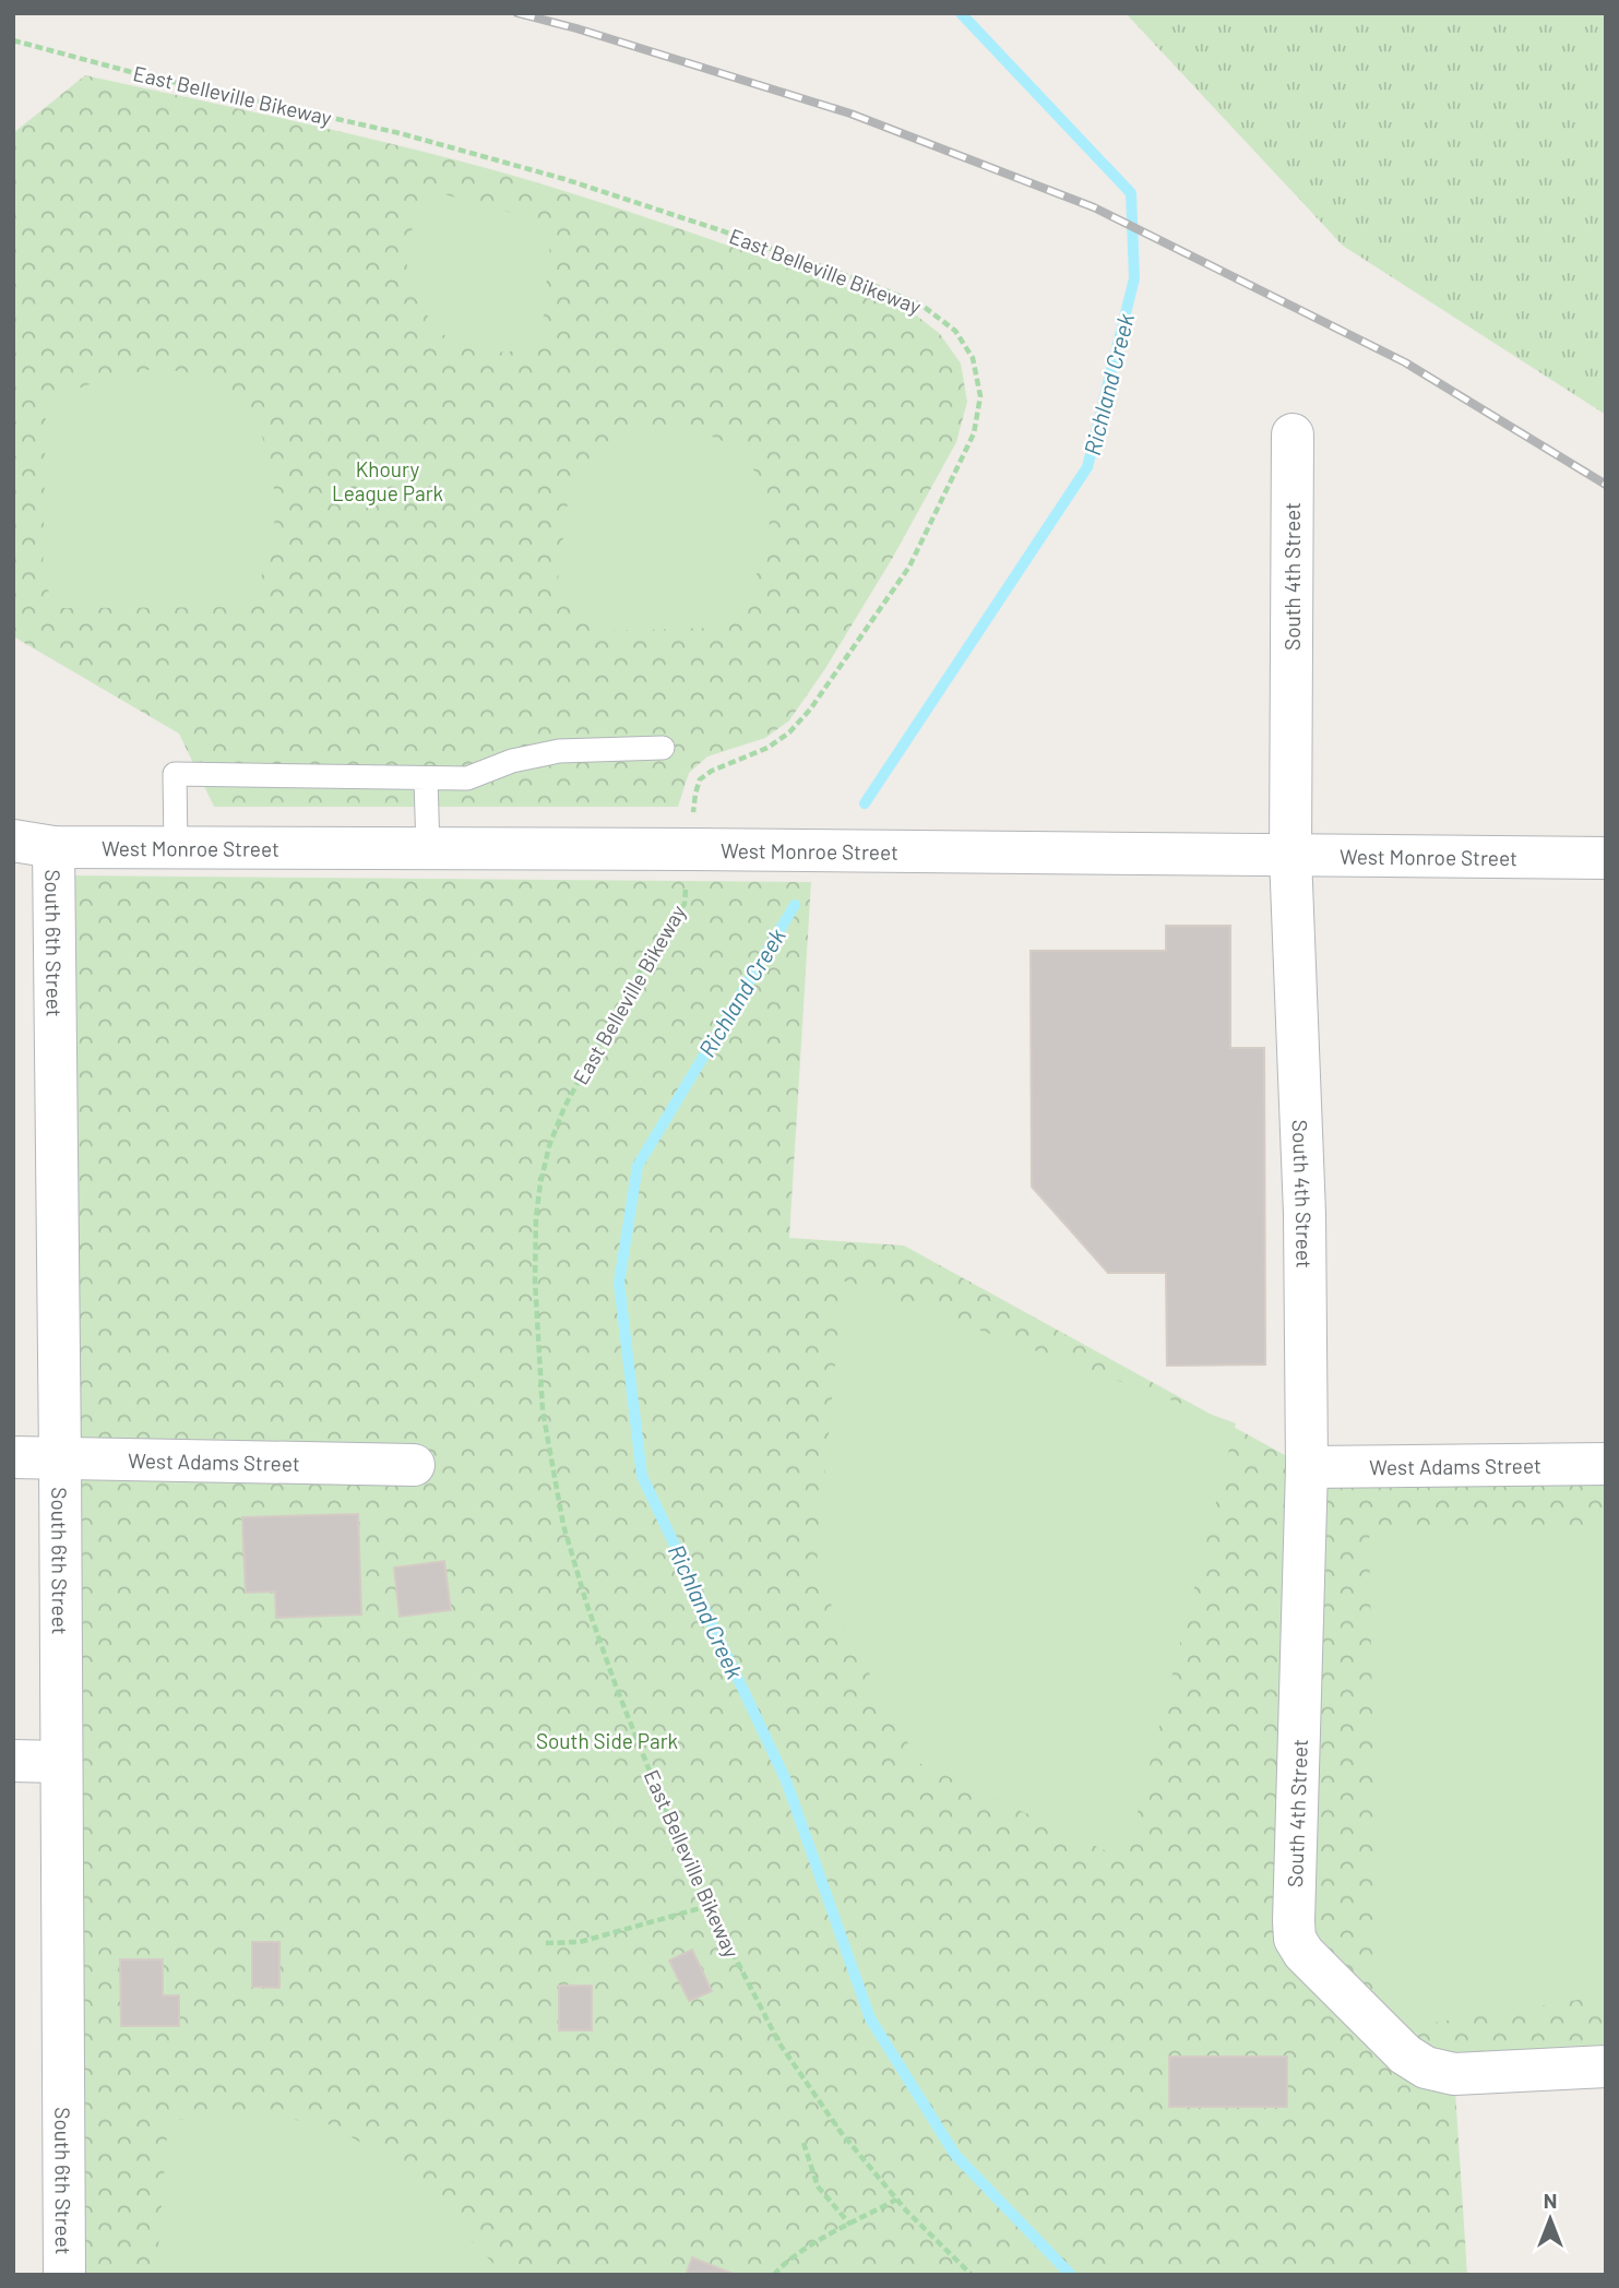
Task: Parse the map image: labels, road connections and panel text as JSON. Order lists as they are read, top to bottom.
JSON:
{
  "streets": {
    "street": [
      "South 4th Street",
      "West Monroe Street",
      "South 6th Street",
      "West Adams Street"
    ],
    "path": ["East Belleville Bikeway"]
  },
  "crossings": [
    ["East Belleville Bikeway", "West Monroe Street"],
    ["South 4th Street", "West Monroe Street"],
    ["South 4th Street", "West Adams Street"],
    ["West Monroe Street", "South 6th Street"],
    ["South 6th Street", "West Adams Street"]
  ],
  "water": ["Richland Creek"],
  "parks": ["Khoury League Park", "South Side Park"],
  "north": "top"
}
